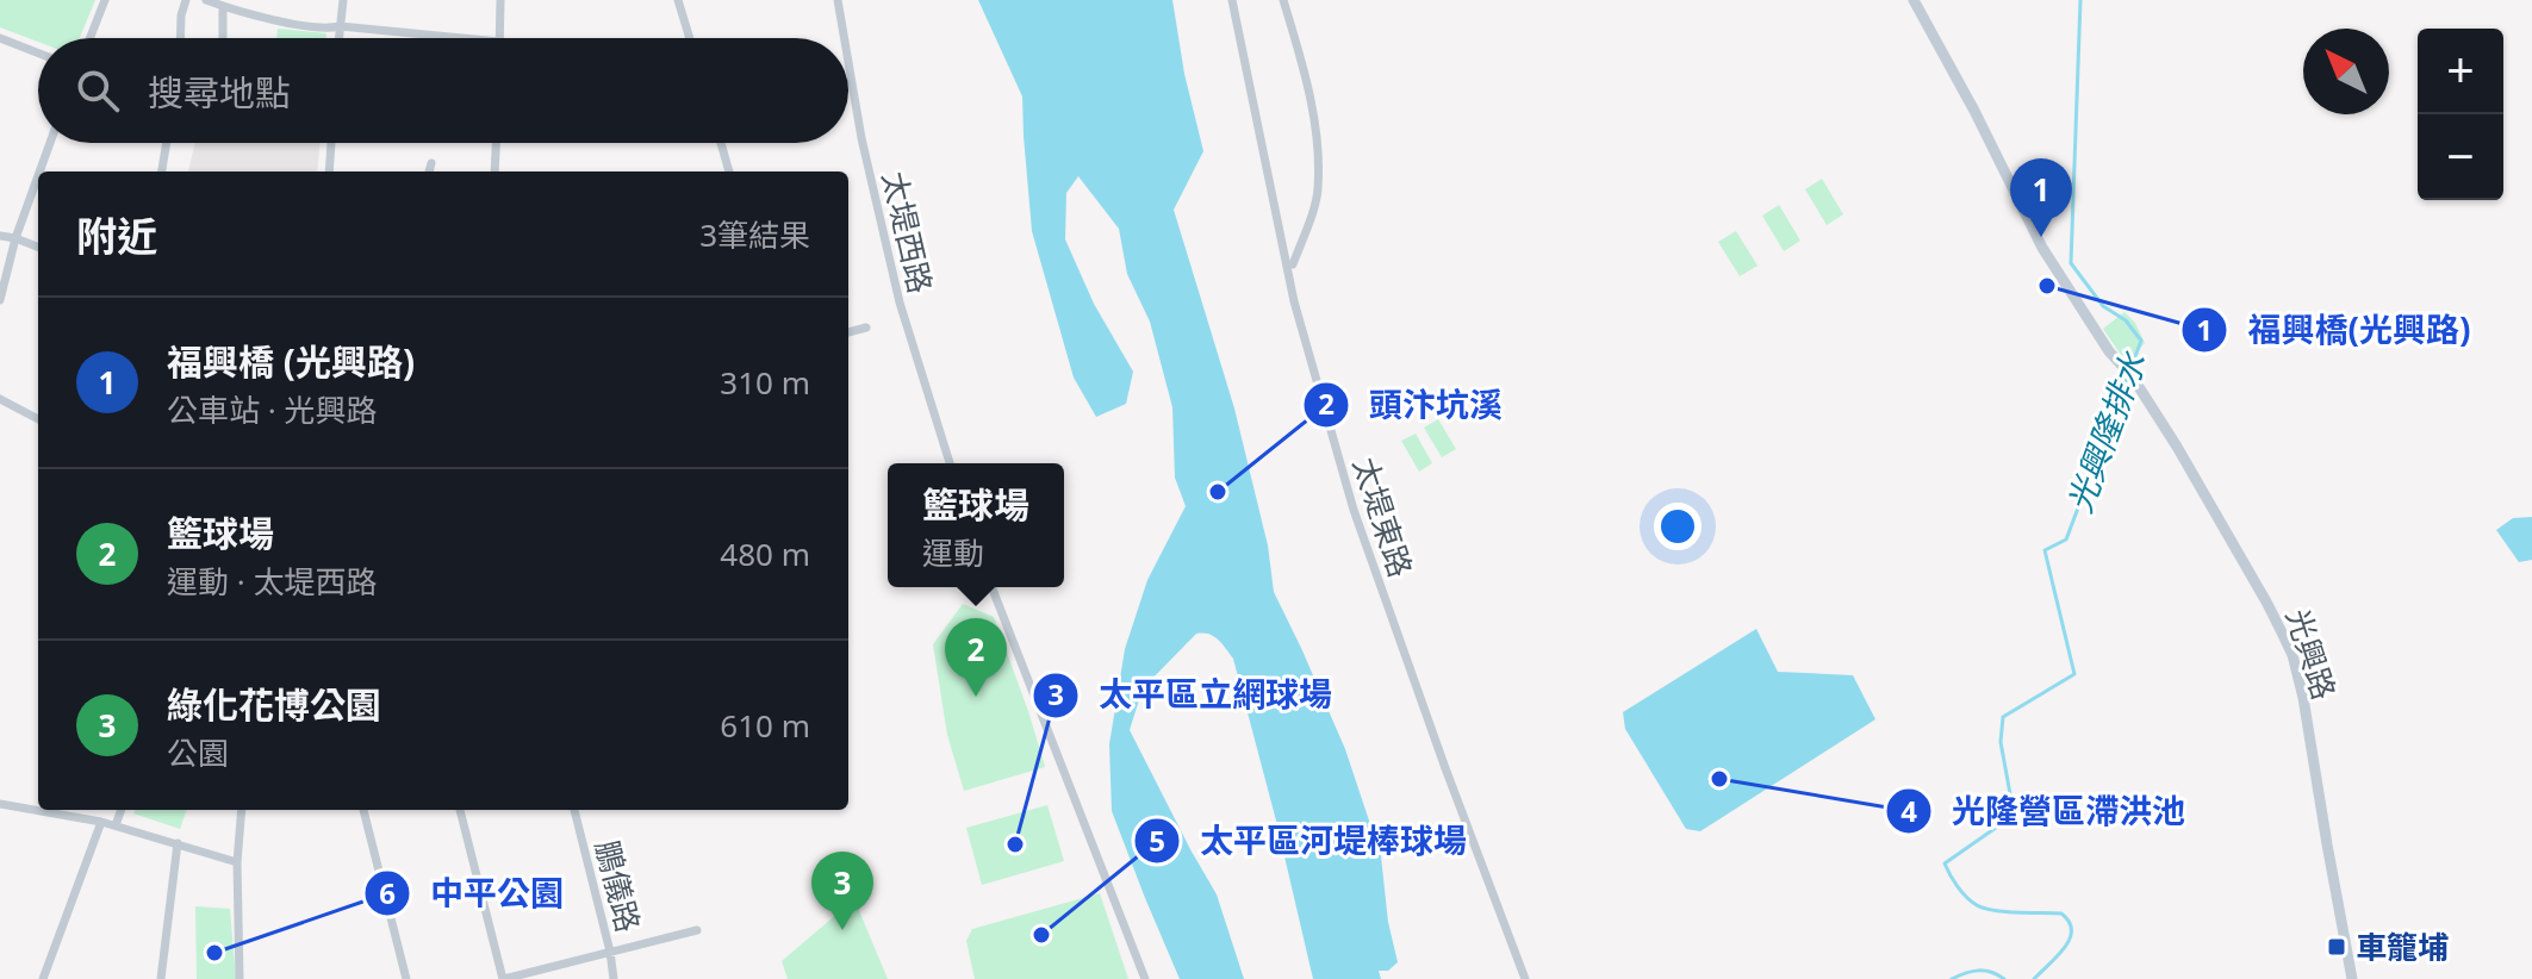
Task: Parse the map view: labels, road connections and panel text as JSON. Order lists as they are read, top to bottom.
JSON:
{
  "streets": {
    "main road": ["光興路"],
    "street": ["太堤西路", "太堤東路", "鵬儀路"]
  },
  "water": ["光興隆排水"],
  "places": {
    "other": [
      "福興橋(光興路)",
      "頭汴坑溪",
      "光隆營區滯洪池",
      "太平區立網球場",
      "太平區河堤棒球場",
      "中平公園"
    ],
    "transit": ["車籠埔"]
  },
  "north": "top left",
  "page": {
    "map_buttons": ["+", "−"],
    "search": "搜尋地點",
    "pins": ["1", "2", "3"],
    "heading": ["附近", "3筆結果"],
    "list": [
      {
        "mark": "1",
        "name": "福興橋 (光興路)",
        "note": "公車站 · 光興路",
        "value": "310 m"
      },
      {
        "mark": "2",
        "name": "籃球場",
        "note": "運動 · 太堤西路",
        "value": "480 m"
      },
      {
        "mark": "3",
        "name": "綠化花博公園",
        "note": "公園",
        "value": "610 m"
      }
    ],
    "popup": ["籃球場", "運動"]
  }
}
